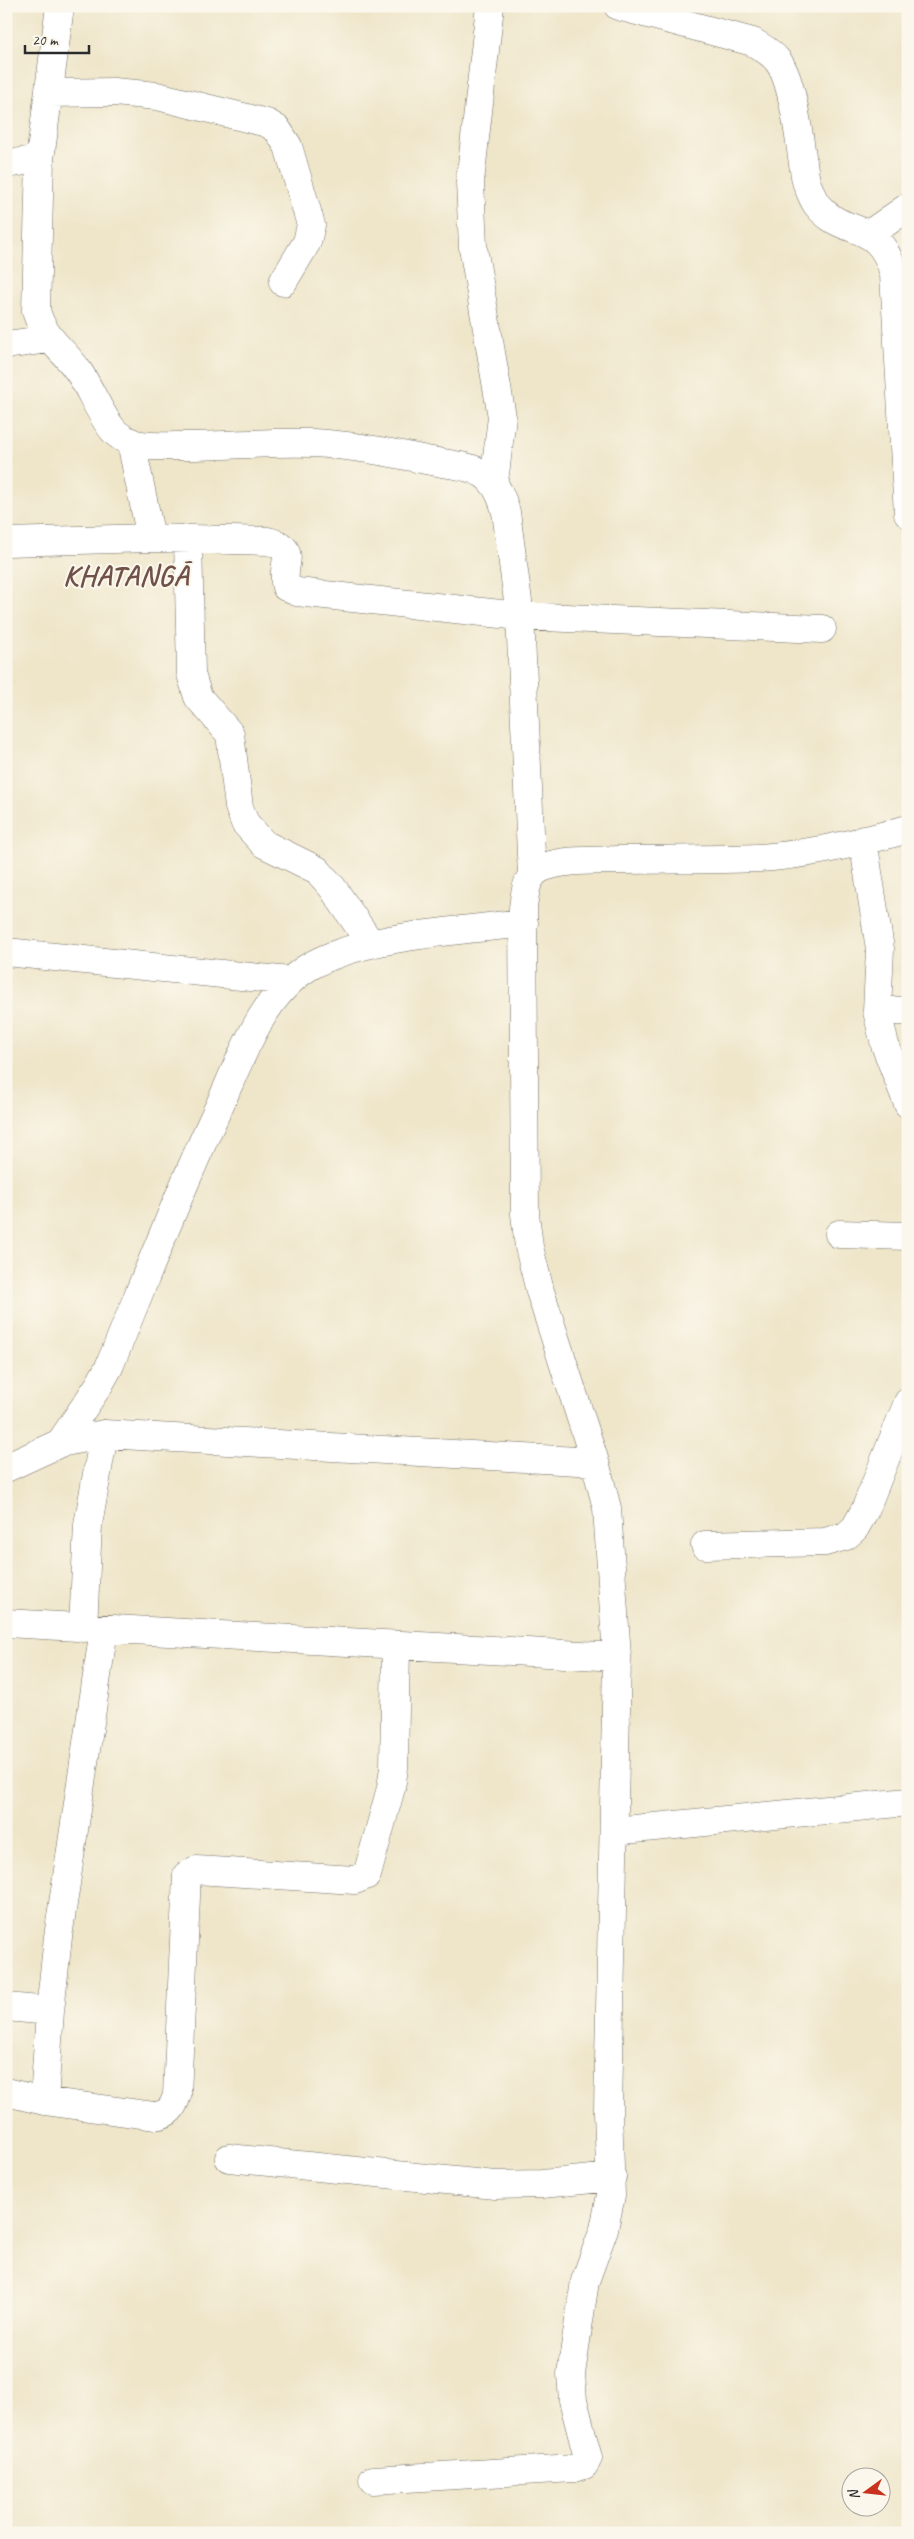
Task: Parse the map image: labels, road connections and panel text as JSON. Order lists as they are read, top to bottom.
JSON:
{
  "districts": ["KHATANGĀ"],
  "scale_bar": "20 m",
  "north": "left"
}
